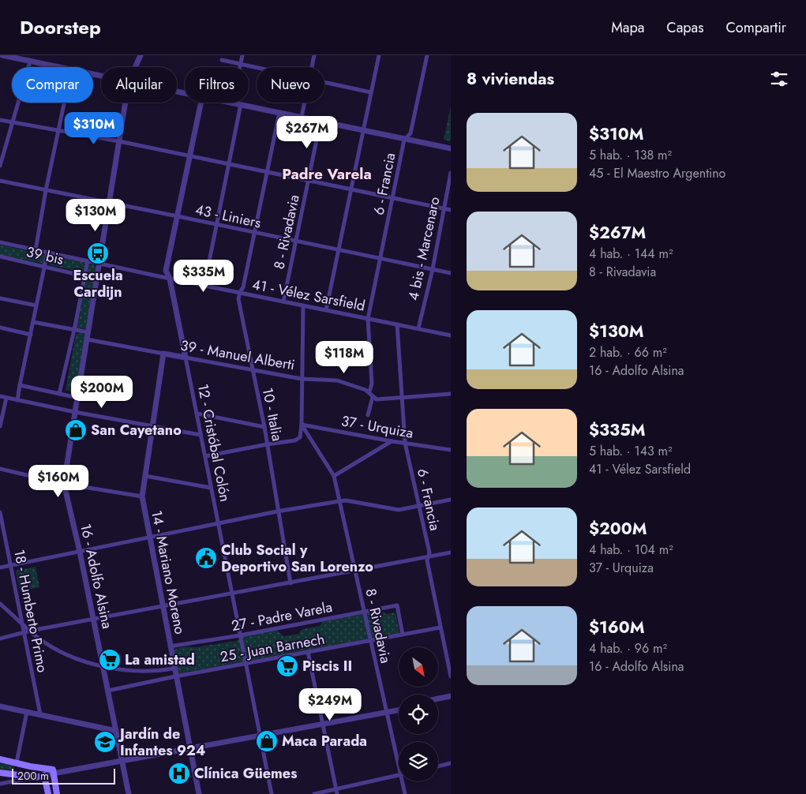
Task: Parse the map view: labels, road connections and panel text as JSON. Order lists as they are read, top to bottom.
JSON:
{
  "streets": {
    "street": [
      "6 - Francia",
      "43 - Liniers",
      "8 - Rivadavia",
      "4 bis - Marcenaro",
      "39 bis",
      "41 - Vélez Sarsfield",
      "39 - Manuel Alberti",
      "10 - Italia",
      "37 - Urquiza",
      "12 - Cristóbal Colón",
      "14 - Mariano Moreno",
      "16 - Adolfo Alsina",
      "18 - Humberto Primo",
      "27 - Padre Varela",
      "25 - Juan Barnech"
    ]
  },
  "crossings": [
    ["6 - Francia", "43 - Liniers"],
    ["6 - Francia", "41 - Vélez Sarsfield"],
    ["6 - Francia", "39 - Manuel Alberti"],
    ["6 - Francia", "37 - Urquiza"],
    ["6 - Francia", "25 - Juan Barnech"],
    ["43 - Liniers", "8 - Rivadavia"],
    ["43 - Liniers", "4 bis - Marcenaro"],
    ["43 - Liniers", "10 - Italia"],
    ["43 - Liniers", "12 - Cristóbal Colón"],
    ["43 - Liniers", "16 - Adolfo Alsina"],
    ["8 - Rivadavia", "41 - Vélez Sarsfield"],
    ["8 - Rivadavia", "37 - Urquiza"],
    ["8 - Rivadavia", "27 - Padre Varela"],
    ["8 - Rivadavia", "25 - Juan Barnech"],
    ["4 bis - Marcenaro", "41 - Vélez Sarsfield"],
    ["41 - Vélez Sarsfield", "10 - Italia"],
    ["41 - Vélez Sarsfield", "12 - Cristóbal Colón"],
    ["41 - Vélez Sarsfield", "16 - Adolfo Alsina"],
    ["39 - Manuel Alberti", "10 - Italia"],
    ["39 - Manuel Alberti", "12 - Cristóbal Colón"],
    ["39 - Manuel Alberti", "14 - Mariano Moreno"],
    ["39 - Manuel Alberti", "16 - Adolfo Alsina"],
    ["12 - Cristóbal Colón", "27 - Padre Varela"],
    ["12 - Cristóbal Colón", "25 - Juan Barnech"],
    ["14 - Mariano Moreno", "27 - Padre Varela"],
    ["14 - Mariano Moreno", "25 - Juan Barnech"],
    ["16 - Adolfo Alsina", "25 - Juan Barnech"],
    ["27 - Padre Varela", "25 - Juan Barnech"]
  ],
  "districts": ["Padre Varela"],
  "places": {
    "bus stop": ["Escuela Cardijn"],
    "shop": ["San Cayetano", "Maca Parada"],
    "public building": ["Club Social y Deportivo San Lorenzo"],
    "supermarket": ["La amistad", "Piscis II"],
    "school or university": ["Jardín de Infantes 924"],
    "hospital": ["Clínica Güemes"]
  },
  "scale_bar": "200 m",
  "north": "bottom right",
  "page": {
    "header": "Doorstep",
    "nav": ["Mapa", "Capas", "Compartir"],
    "heading": "8 viviendas",
    "chip": [
      "Comprar",
      "Alquilar",
      "Filtros",
      "Nuevo"
    ],
    "list": [
      {
        "name": "$310M",
        "note": "5 hab. · 138 m² · 45 - El Maestro Argentino"
      },
      {
        "name": "$267M",
        "note": "4 hab. · 144 m² · 8 - Rivadavia"
      },
      {
        "name": "$130M",
        "note": "2 hab. · 66 m² · 16 - Adolfo Alsina"
      },
      {
        "name": "$335M",
        "note": "5 hab. · 143 m² · 41 - Vélez Sarsfield"
      },
      {
        "name": "$200M",
        "note": "4 hab. · 104 m² · 37 - Urquiza"
      },
      {
        "name": "$160M",
        "note": "4 hab. · 96 m² · 16 - Adolfo Alsina"
      }
    ],
    "price": [
      "$310M",
      "$267M",
      "$130M",
      "$335M",
      "$118M",
      "$200M",
      "$160M",
      "$249M"
    ],
    "scale": "200 m"
  }
}
